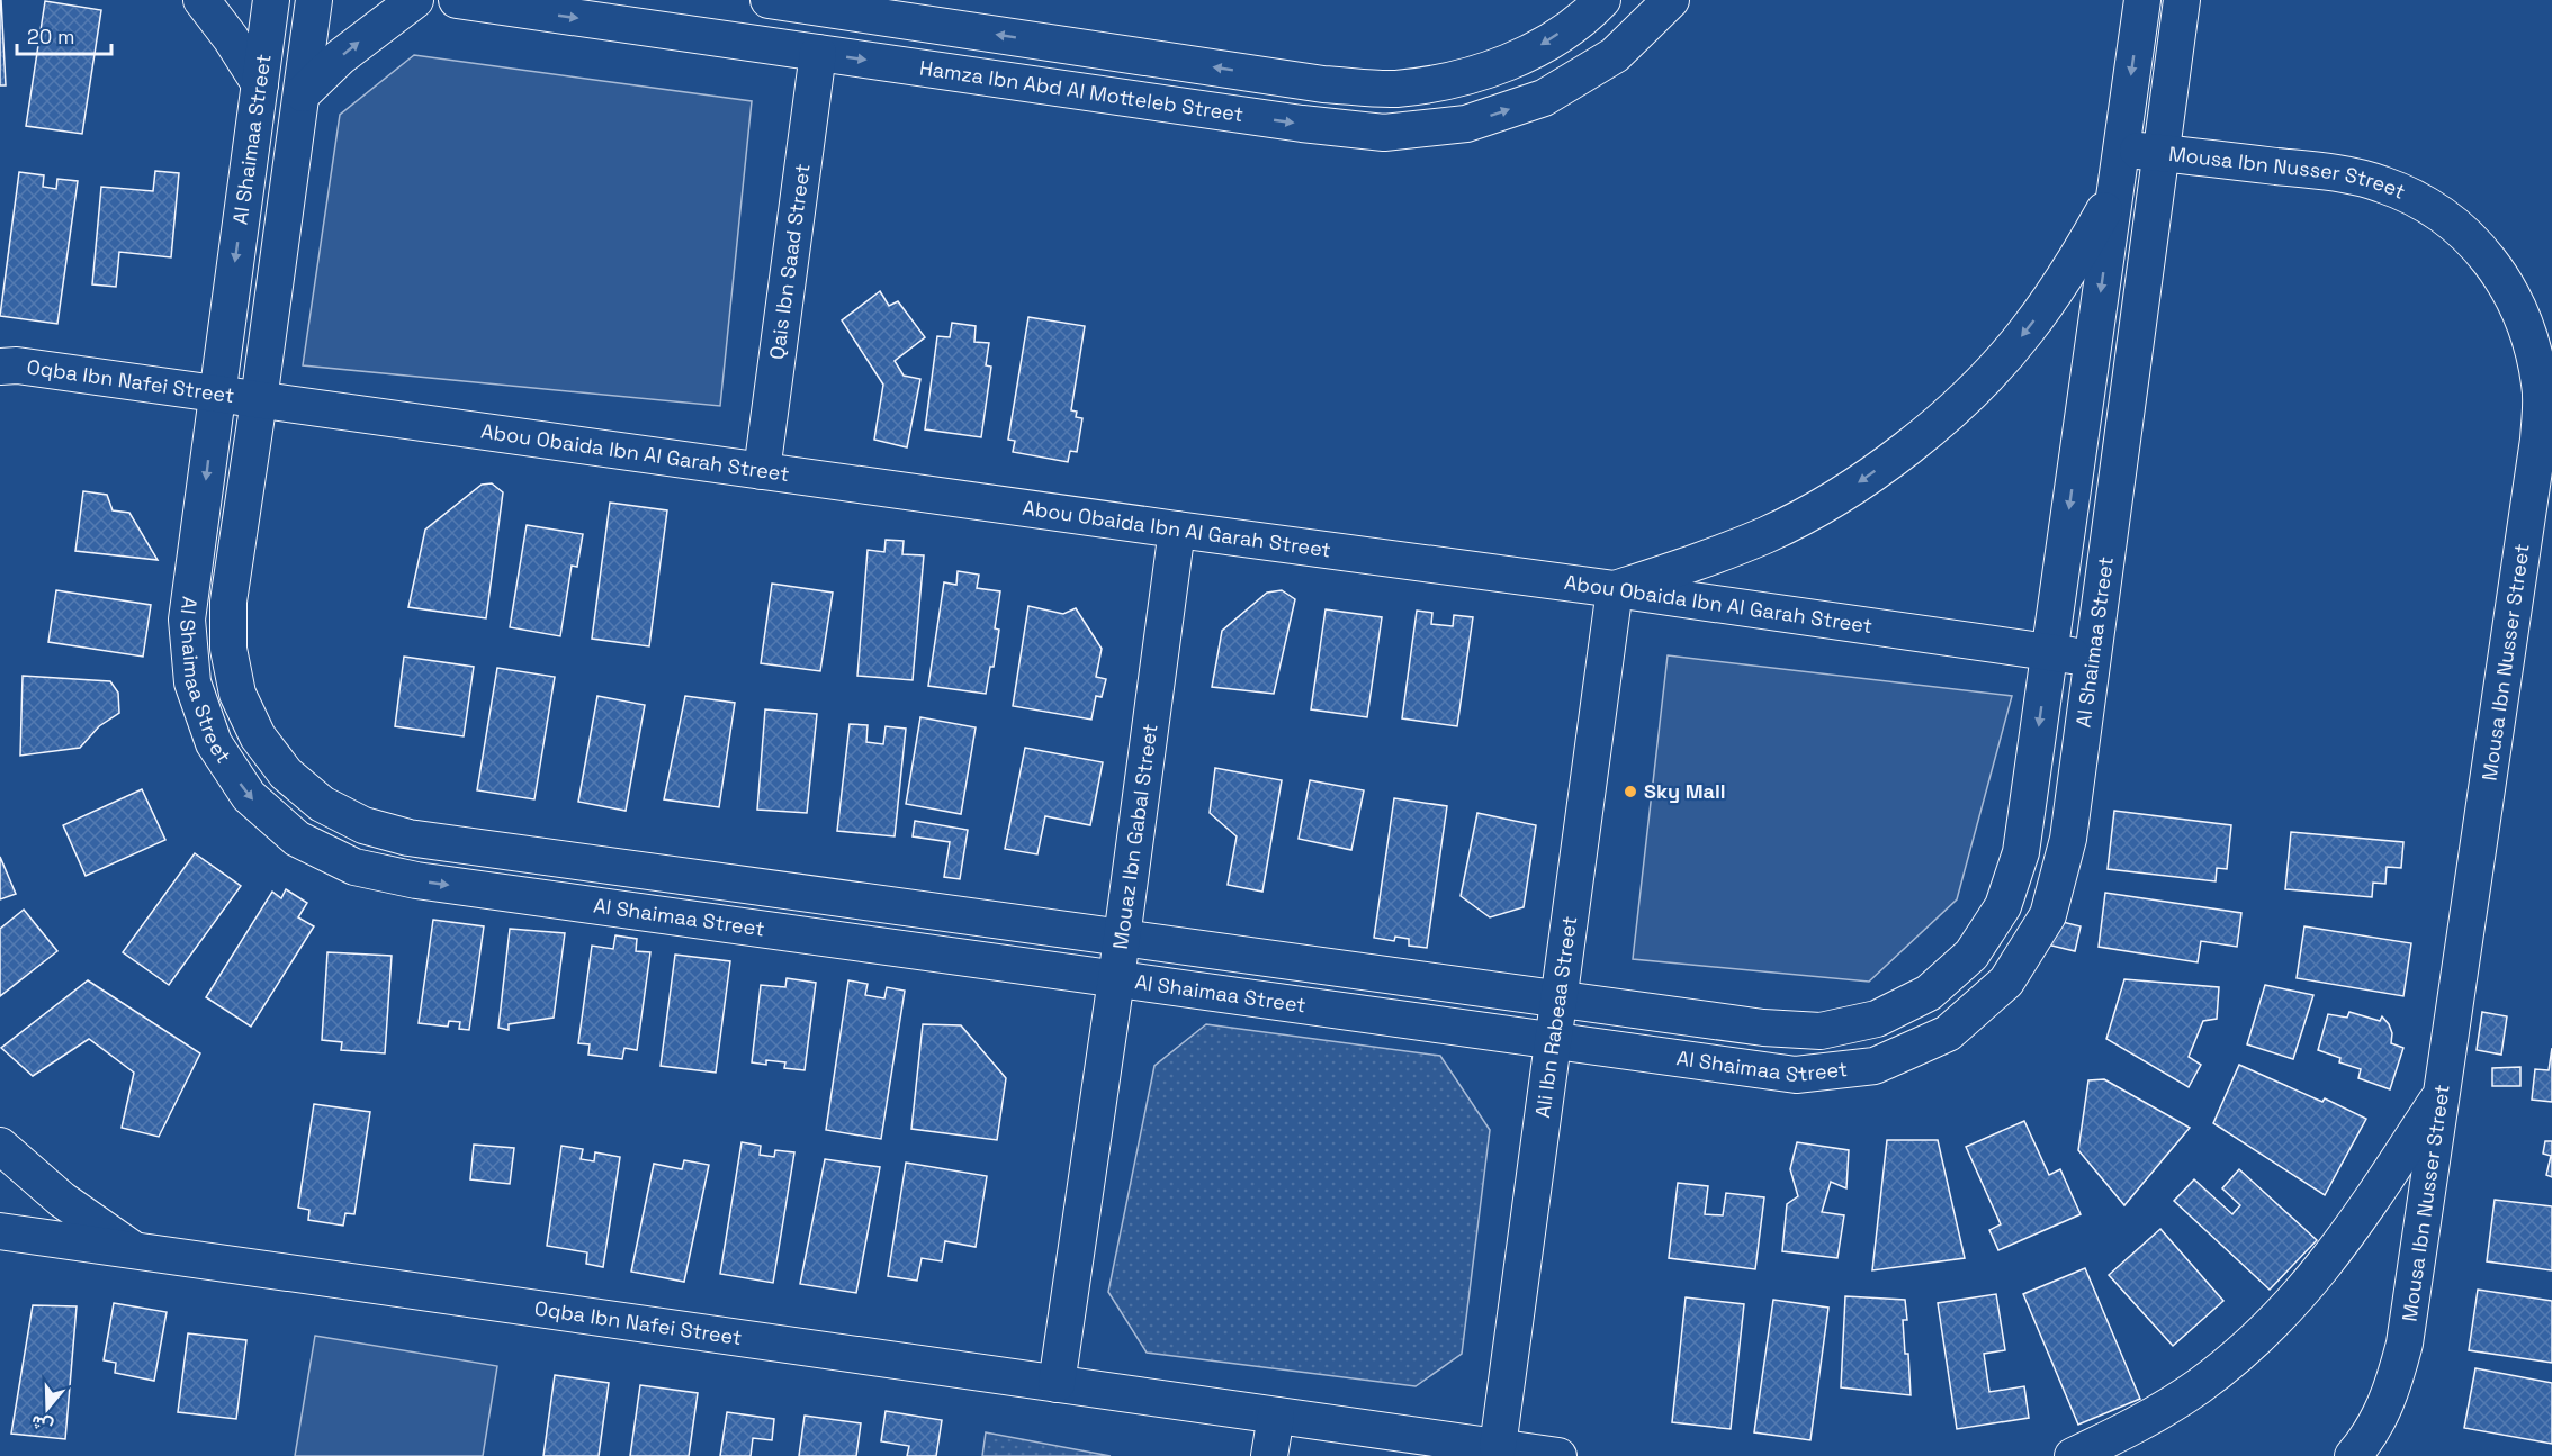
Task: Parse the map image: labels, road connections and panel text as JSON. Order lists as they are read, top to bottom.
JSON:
{
  "streets": {
    "street": [
      "Hamza Ibn Abd Al Motteleb Street",
      "Al Shaimaa Street",
      "Mousa Ibn Nusser Street",
      "Qais Ibn Saad Street",
      "Oqba Ibn Nafei Street",
      "Abou Obaida Ibn Al Garah Street",
      "Mouaz Ibn Gabal Street",
      "Ali Ibn Rabeaa Street"
    ]
  },
  "crossings": [
    ["Hamza Ibn Abd Al Motteleb Street", "Qais Ibn Saad Street"],
    ["Al Shaimaa Street", "Mousa Ibn Nusser Street"],
    ["Al Shaimaa Street", "Oqba Ibn Nafei Street"],
    ["Al Shaimaa Street", "Abou Obaida Ibn Al Garah Street"],
    ["Al Shaimaa Street", "Mouaz Ibn Gabal Street"],
    ["Al Shaimaa Street", "Ali Ibn Rabeaa Street"],
    ["Qais Ibn Saad Street", "Abou Obaida Ibn Al Garah Street"],
    ["Oqba Ibn Nafei Street", "Abou Obaida Ibn Al Garah Street"],
    ["Oqba Ibn Nafei Street", "Mouaz Ibn Gabal Street"],
    ["Abou Obaida Ibn Al Garah Street", "Mouaz Ibn Gabal Street"],
    ["Abou Obaida Ibn Al Garah Street", "Ali Ibn Rabeaa Street"]
  ],
  "places": ["Sky Mall"],
  "scale_bar": "20 m",
  "north": "bottom"
}
